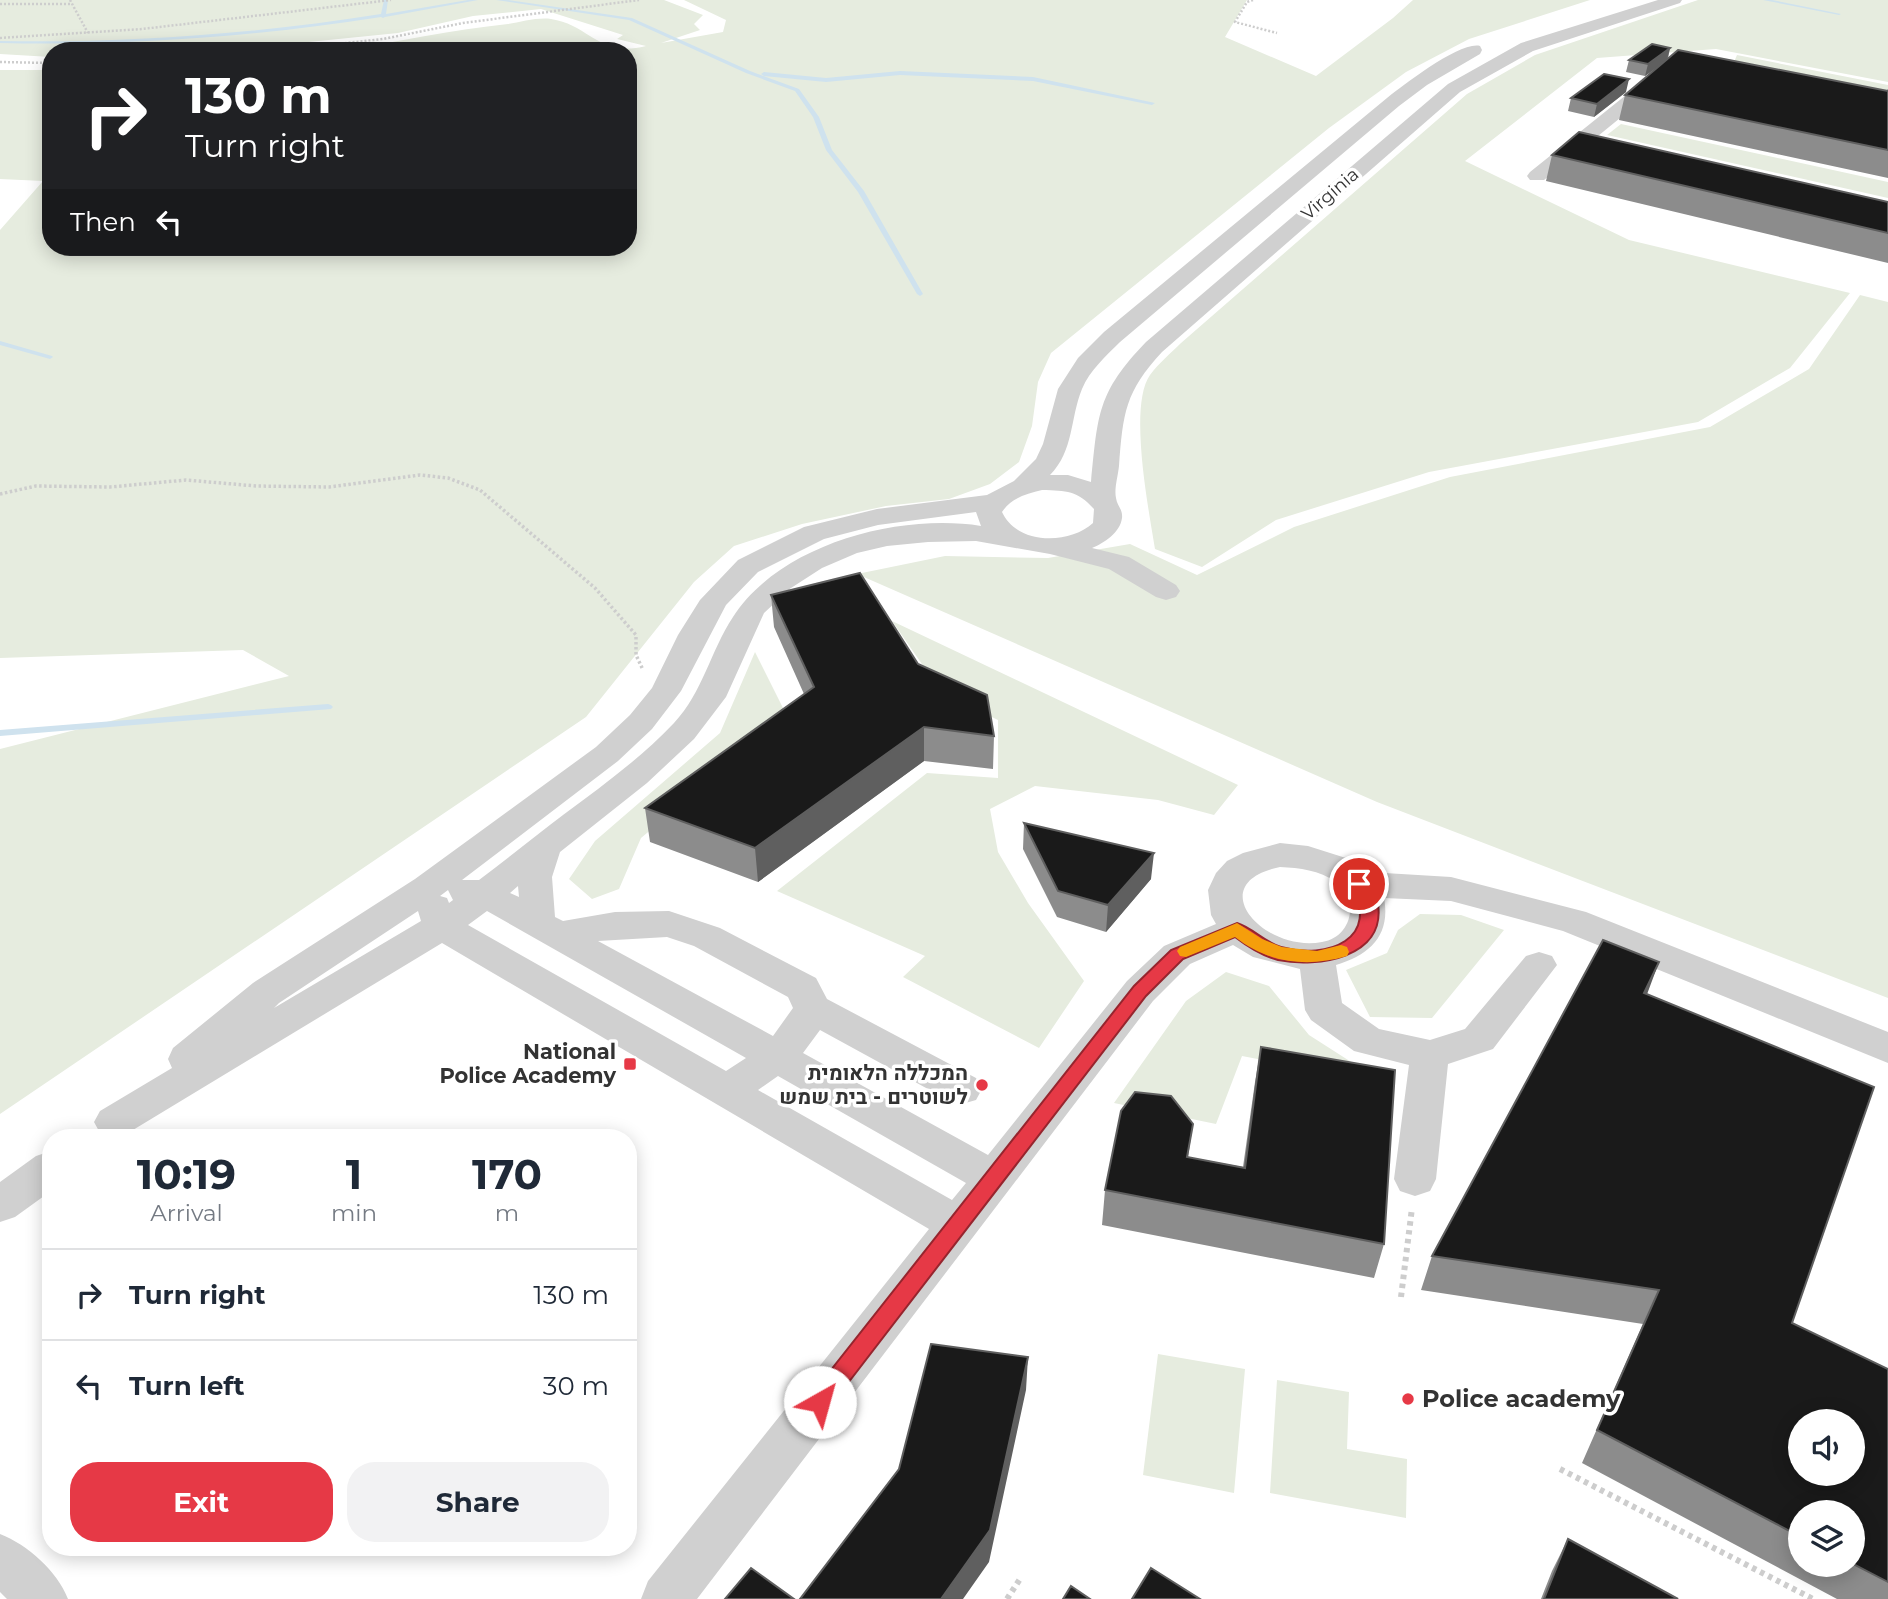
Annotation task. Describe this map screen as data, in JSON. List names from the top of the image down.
{
  "streets": {
    "street": ["Virginia"]
  },
  "places": {
    "transit": ["National Police Academy"],
    "other": ["המכללה הלאומית לשוטרים - בית שמש", "Police academy"]
  },
  "page": {
    "turn": ["130 m", "Turn right"],
    "then": "Then",
    "eta": [
      "10:19",
      "Arrival",
      "1",
      "min",
      "170",
      "m"
    ],
    "list": [
      {
        "name": "Turn right",
        "value": "130 m"
      },
      {
        "name": "Turn left",
        "value": "30 m"
      }
    ],
    "buttons": ["Exit", "Share"]
  }
}
